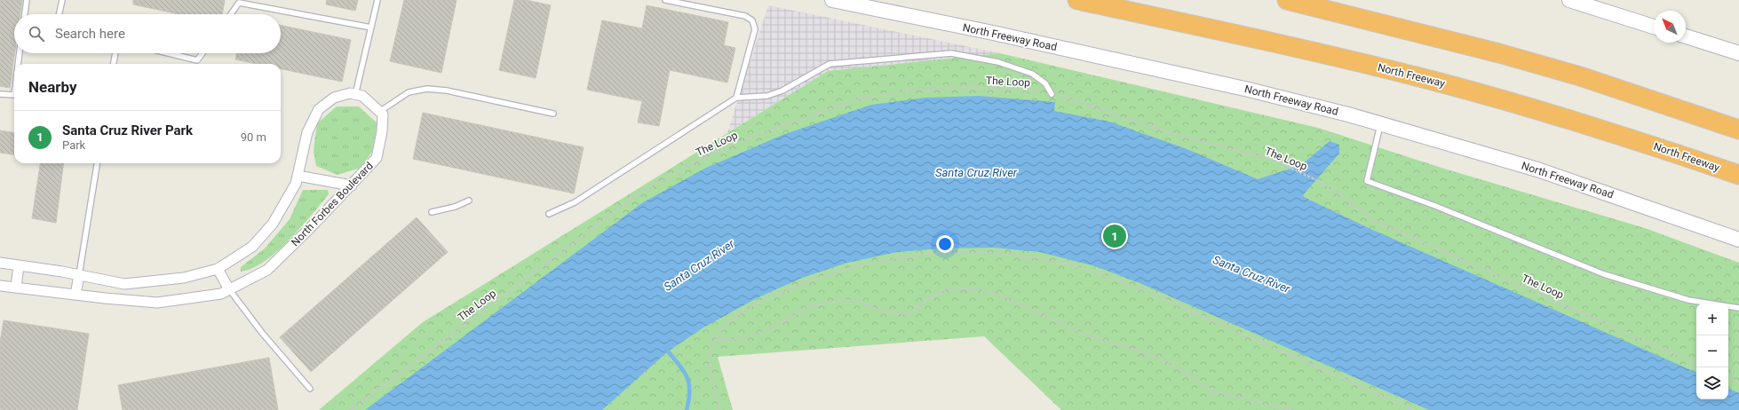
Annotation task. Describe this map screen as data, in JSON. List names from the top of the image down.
{
  "streets": {
    "highway": ["North Freeway"],
    "main road": ["North Freeway Road"],
    "street": ["North Forbes Boulevard"],
    "path": ["The Loop"]
  },
  "water": ["Santa Cruz River"],
  "north": "top left",
  "page": {
    "search": "Search here",
    "heading": "Nearby",
    "list": [
      {
        "mark": "1",
        "name": "Santa Cruz River Park",
        "note": "Park",
        "value": "90 m"
      }
    ],
    "pins": "1",
    "map_buttons": ["+", "−"]
  }
}
